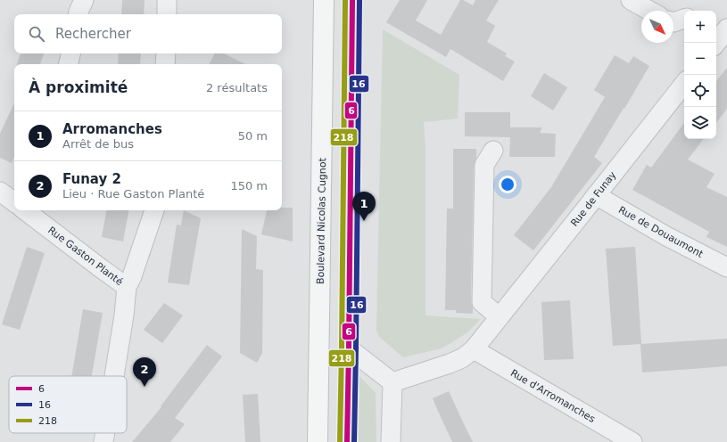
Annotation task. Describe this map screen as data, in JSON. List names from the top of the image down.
{
  "streets": {
    "main road": ["Boulevard Nicolas Cugnot"],
    "street": [
      "Rue de Funay",
      "Rue de Douaumont",
      "Rue Gaston Planté",
      "Rue d'Arromanches"
    ]
  },
  "crossings": [
    ["Rue de Funay", "Rue de Douaumont"],
    ["Rue de Funay", "Rue d'Arromanches"]
  ],
  "lines": ["transit line 6", "transit line 16", "transit line 218"],
  "legend": ["6", "16", "218"],
  "north": "bottom right",
  "page": {
    "map_buttons": ["+", "−"],
    "search": "Rechercher",
    "heading": ["À proximité", "2 résultats"],
    "list": [
      {
        "mark": "1",
        "name": "Arromanches",
        "note": "Arrêt de bus",
        "value": "50 m"
      },
      {
        "mark": "2",
        "name": "Funay 2",
        "note": "Lieu · Rue Gaston Planté",
        "value": "150 m"
      }
    ],
    "pins": ["1", "2"]
  }
}
